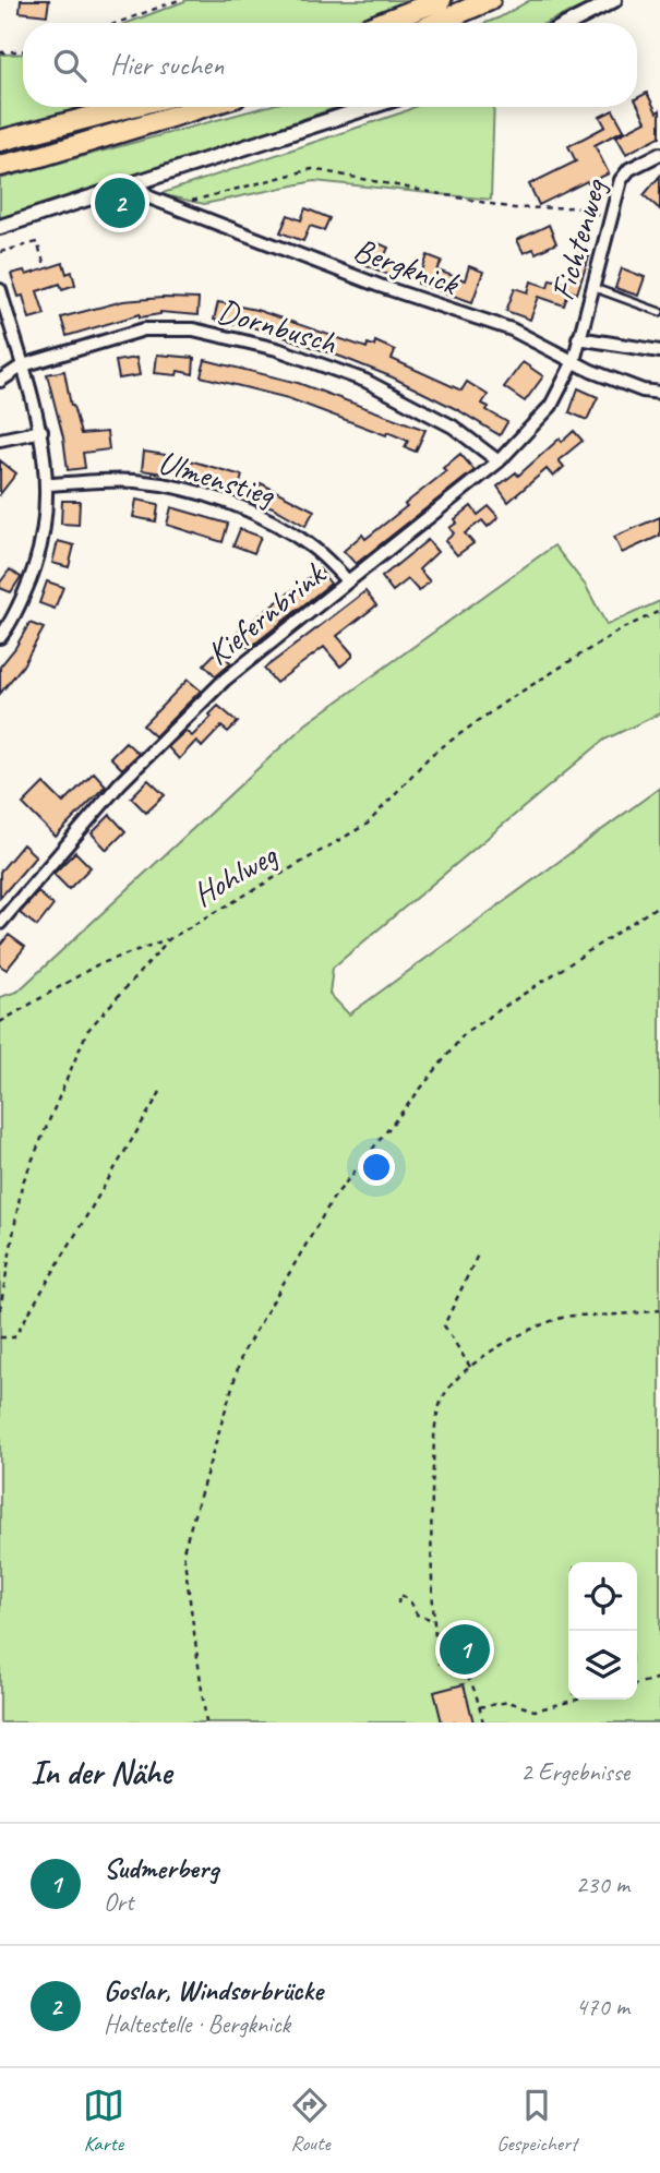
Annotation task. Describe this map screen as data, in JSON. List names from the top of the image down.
{
  "streets": {
    "street": [
      "Fichtenweg",
      "Bergknick",
      "Dornbusch",
      "Ulmenstieg",
      "Kiefernbrink"
    ],
    "path": ["Hohlweg"]
  },
  "crossings": [
    ["Fichtenweg", "Bergknick"],
    ["Fichtenweg", "Kiefernbrink"],
    ["Bergknick", "Kiefernbrink"],
    ["Dornbusch", "Kiefernbrink"],
    ["Ulmenstieg", "Kiefernbrink"]
  ],
  "page": {
    "search": "Hier suchen",
    "pins": ["2", "1"],
    "heading": ["In der Nähe", "2 Ergebnisse"],
    "list": [
      {
        "mark": "1",
        "name": "Sudmerberg",
        "note": "Ort",
        "value": "230 m"
      },
      {
        "mark": "2",
        "name": "Goslar, Windsorbrücke",
        "note": "Haltestelle · Bergknick",
        "value": "470 m"
      }
    ],
    "nav": ["Karte", "Route", "Gespeichert"]
  }
}
